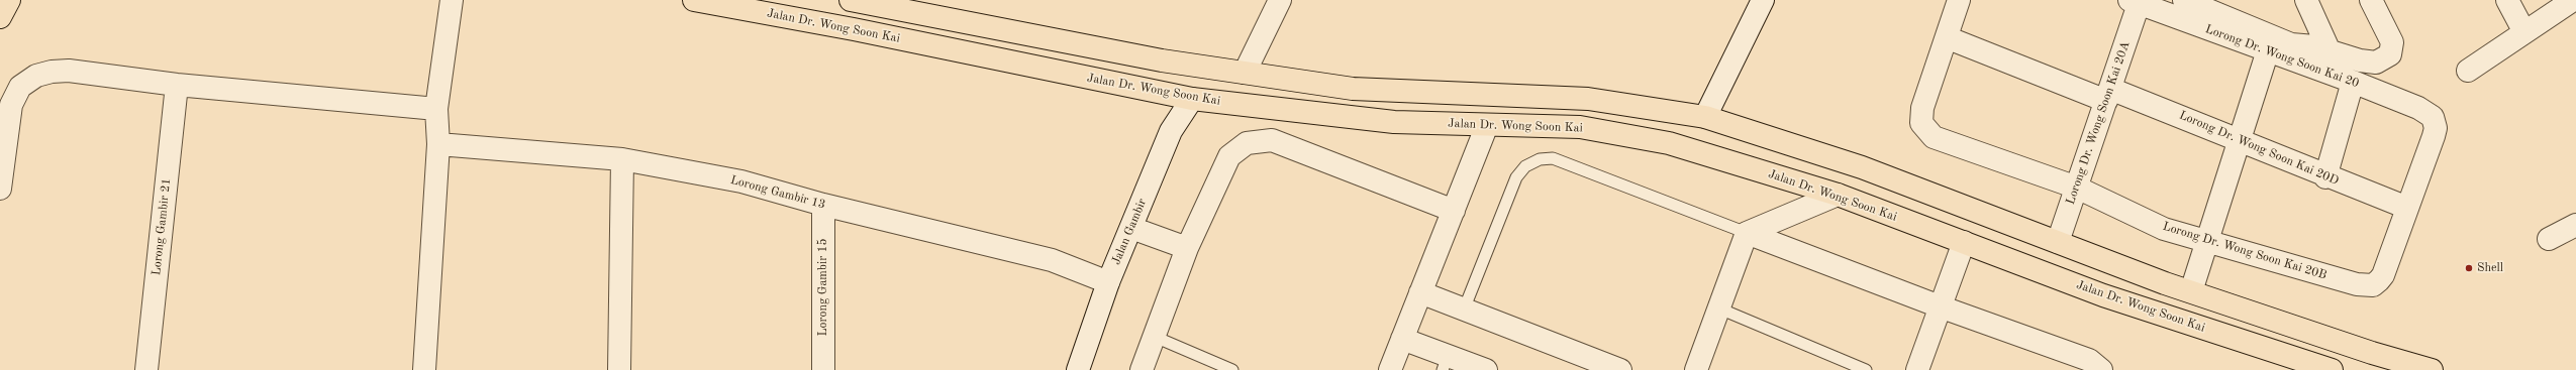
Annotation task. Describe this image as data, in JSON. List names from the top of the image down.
{
  "streets": {
    "main road": ["Jalan Dr. Wong Soon Kai"],
    "street": [
      "Lorong Dr. Wong Soon Kai 20",
      "Lorong Dr. Wong Soon Kai 20A",
      "Lorong Dr. Wong Soon Kai 20D",
      "Lorong Gambir 13",
      "Lorong Gambir 21",
      "Jalan Gambir",
      "Lorong Dr. Wong Soon Kai 20B",
      "Lorong Gambir 15"
    ]
  },
  "crossings": [
    ["Jalan Dr. Wong Soon Kai", "Jalan Gambir"],
    ["Lorong Dr. Wong Soon Kai 20", "Lorong Dr. Wong Soon Kai 20A"],
    ["Lorong Dr. Wong Soon Kai 20", "Lorong Dr. Wong Soon Kai 20D"],
    ["Lorong Dr. Wong Soon Kai 20", "Lorong Dr. Wong Soon Kai 20B"],
    ["Lorong Dr. Wong Soon Kai 20A", "Lorong Dr. Wong Soon Kai 20D"],
    ["Lorong Dr. Wong Soon Kai 20A", "Lorong Dr. Wong Soon Kai 20B"],
    ["Lorong Dr. Wong Soon Kai 20D", "Lorong Dr. Wong Soon Kai 20B"],
    ["Lorong Gambir 13", "Jalan Gambir"],
    ["Lorong Gambir 13", "Lorong Gambir 15"]
  ],
  "places": ["Shell"]
}
